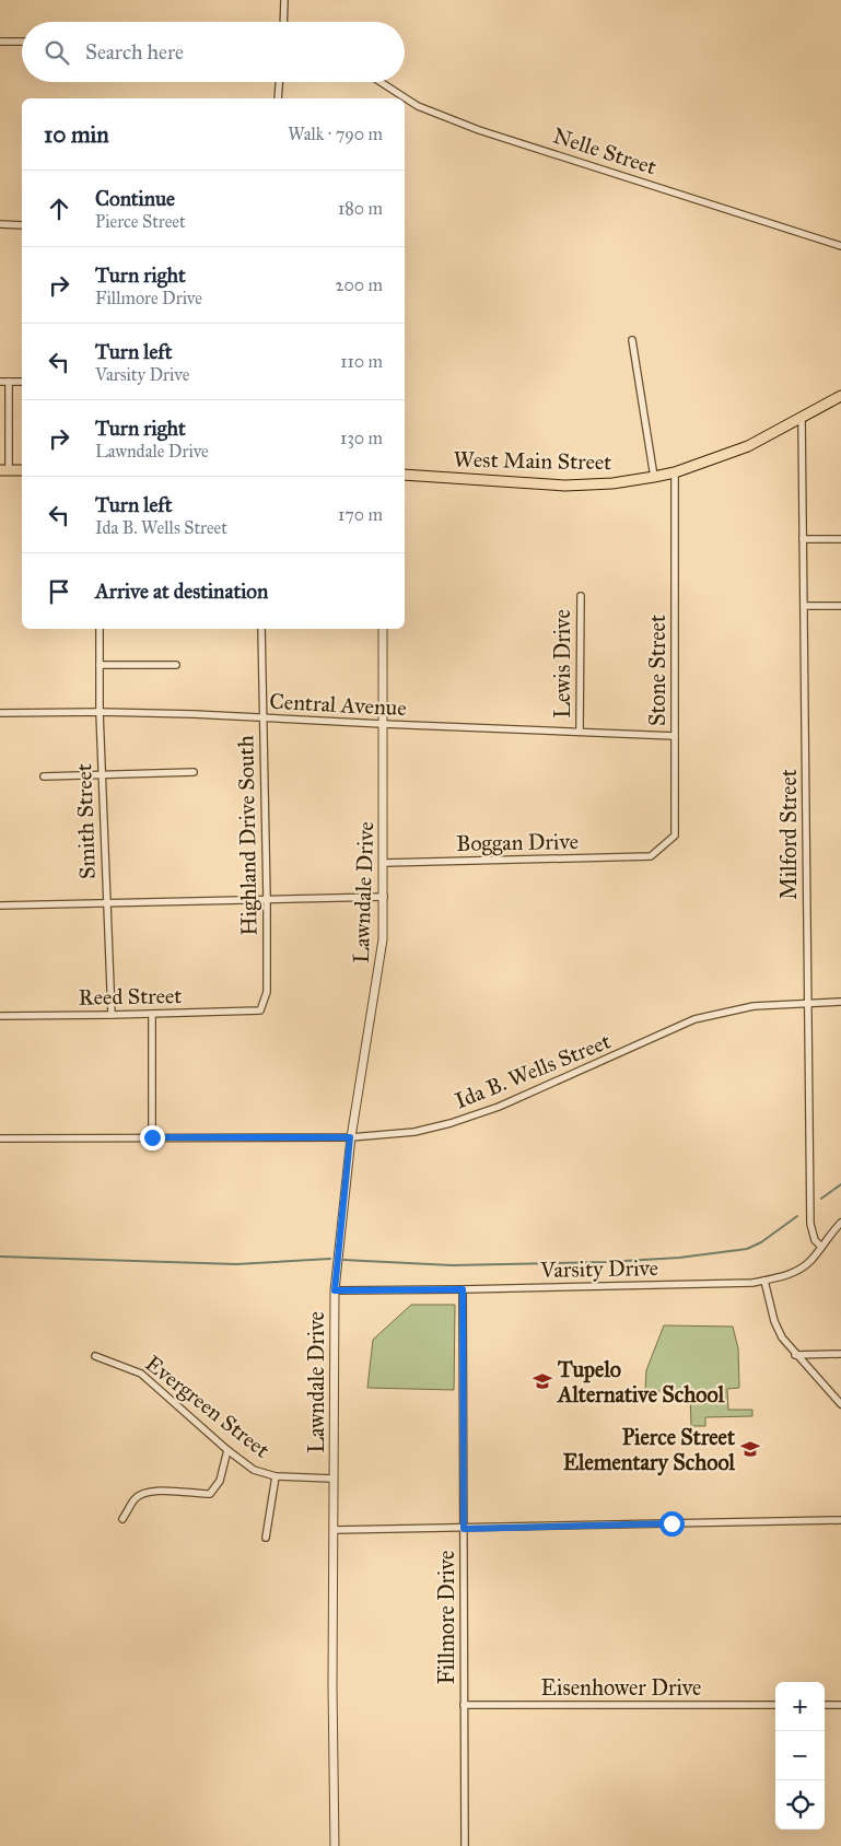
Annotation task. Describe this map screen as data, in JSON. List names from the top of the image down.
{
  "streets": {
    "main road": ["West Main Street"],
    "street": [
      "Nelle Street",
      "Lewis Drive",
      "Stone Street",
      "Central Avenue",
      "Smith Street",
      "Milford Street",
      "Highland Drive South",
      "Boggan Drive",
      "Lawndale Drive",
      "Reed Street",
      "Ida B. Wells Street",
      "Varsity Drive",
      "Evergreen Street",
      "Fillmore Drive",
      "Eisenhower Drive"
    ]
  },
  "crossings": [
    ["West Main Street", "Stone Street"],
    ["West Main Street", "Milford Street"],
    ["Lewis Drive", "Central Avenue"],
    ["Stone Street", "Central Avenue"],
    ["Stone Street", "Boggan Drive"],
    ["Central Avenue", "Smith Street"],
    ["Central Avenue", "Highland Drive South"],
    ["Central Avenue", "Lawndale Drive"],
    ["Smith Street", "Reed Street"],
    ["Milford Street", "Ida B. Wells Street"],
    ["Milford Street", "Varsity Drive"],
    ["Highland Drive South", "Reed Street"],
    ["Boggan Drive", "Lawndale Drive"],
    ["Lawndale Drive", "Ida B. Wells Street"],
    ["Lawndale Drive", "Varsity Drive"],
    ["Lawndale Drive", "Evergreen Street"],
    ["Varsity Drive", "Fillmore Drive"],
    ["Fillmore Drive", "Eisenhower Drive"]
  ],
  "places": {
    "school or university": ["Tupelo Alternative School", "Pierce Street Elementary School"]
  },
  "page": {
    "search": "Search here",
    "heading": ["10 min", "Walk · 790 m"],
    "list": [
      ["Continue", "Pierce Street", "180 m"],
      ["Turn right", "Fillmore Drive", "200 m"],
      ["Turn left", "Varsity Drive", "110 m"],
      ["Turn right", "Lawndale Drive", "130 m"],
      ["Turn left", "Ida B. Wells Street", "170 m"],
      "Arrive at destination"
    ],
    "map_buttons": ["+", "−"]
  }
}
